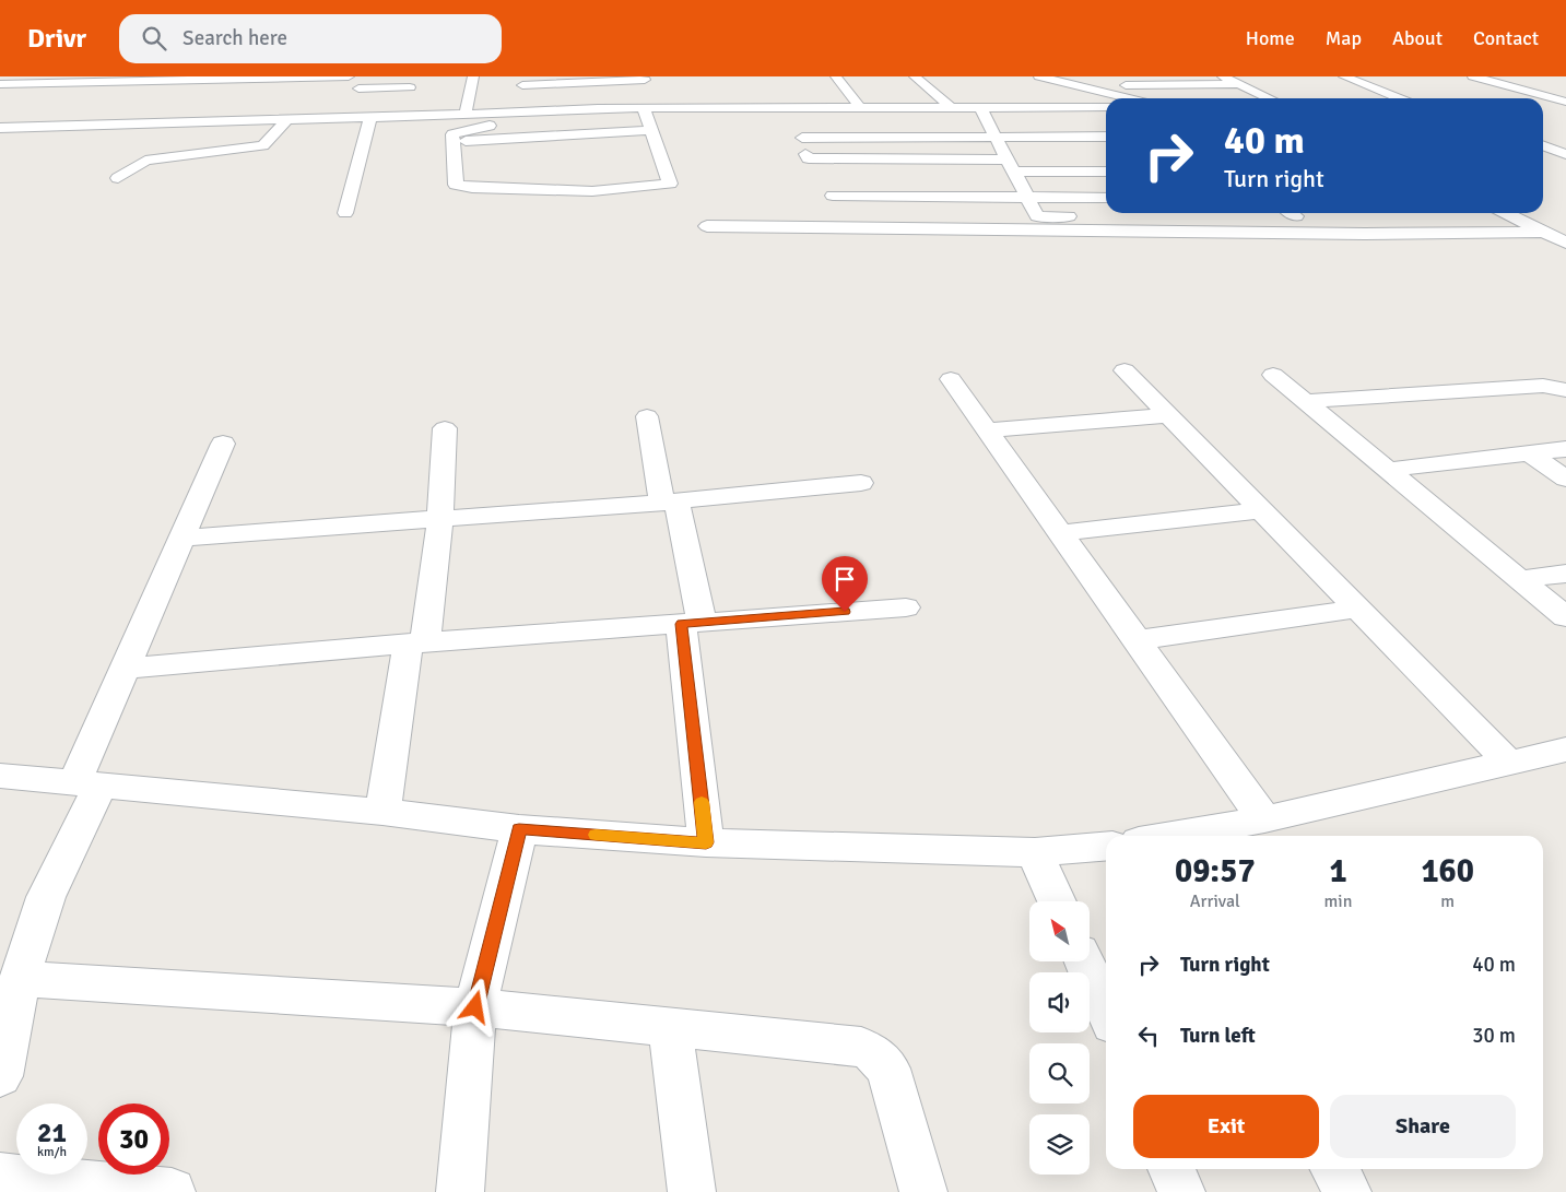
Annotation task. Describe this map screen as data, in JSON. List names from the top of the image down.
{
  "north": "top left",
  "page": {
    "header": "Drivr",
    "search": "Search here",
    "nav": [
      "Home",
      "Map",
      "About",
      "Contact"
    ],
    "turn": ["40 m", "Turn right"],
    "eta": [
      "09:57",
      "Arrival",
      "1",
      "min",
      "160",
      "m"
    ],
    "list": [
      {
        "name": "Turn right",
        "value": "40 m"
      },
      {
        "name": "Turn left",
        "value": "30 m"
      }
    ],
    "buttons": ["Exit", "Share"],
    "speed": "21 km/h",
    "limit": "30"
  }
}
